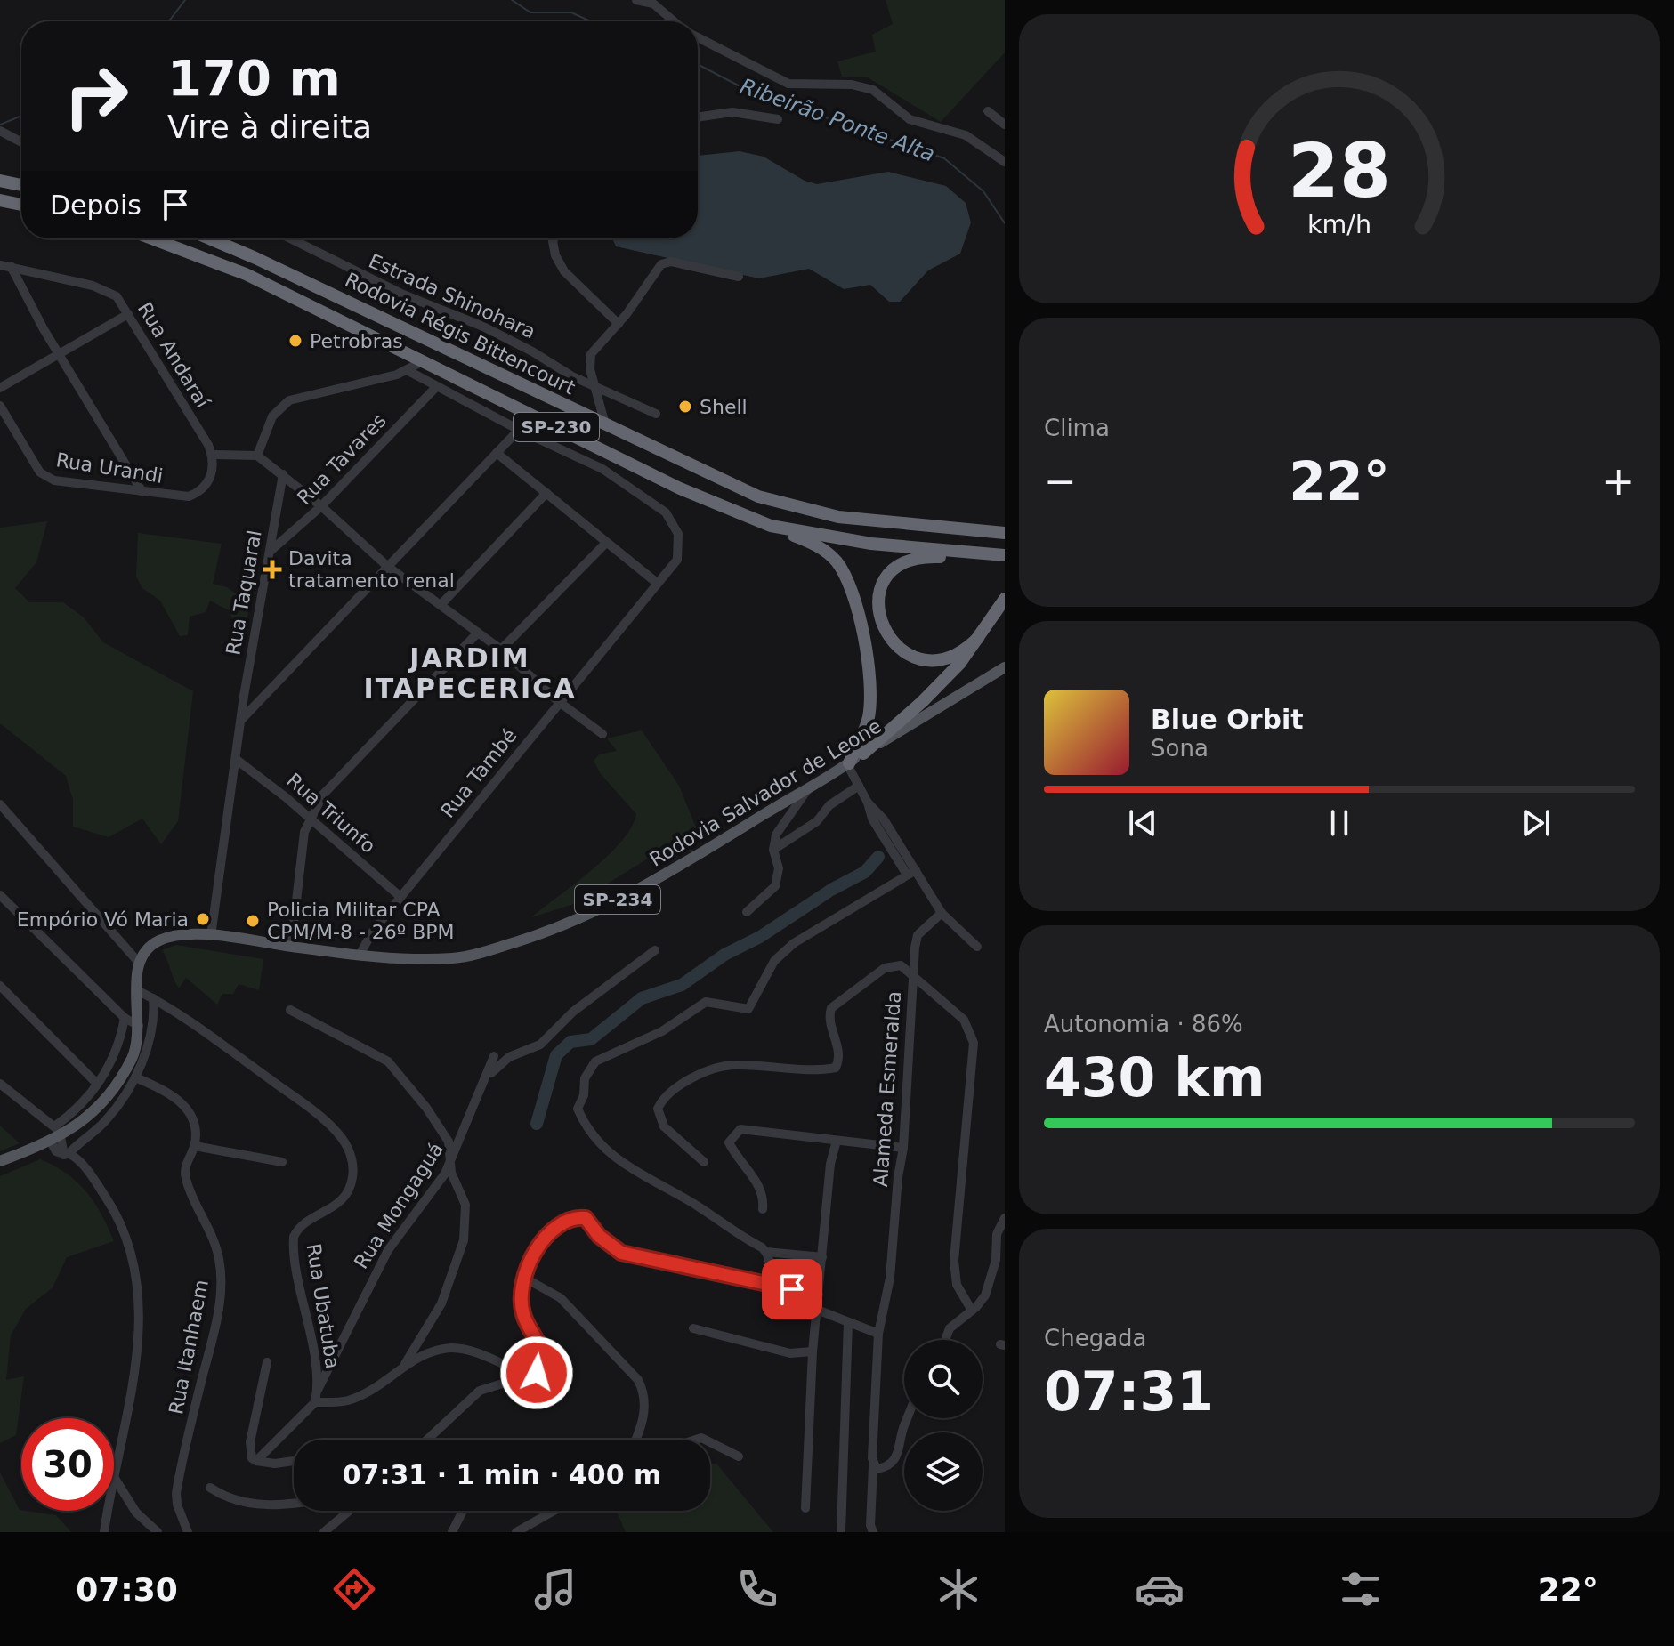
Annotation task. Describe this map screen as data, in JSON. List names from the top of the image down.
{
  "streets": {
    "highway": ["Rodovia Régis Bittencourt", "SP-230"],
    "main road": ["Rodovia Salvador de Leone", "SP-234"],
    "street": [
      "Estrada Shinohara",
      "Rua Andaraí",
      "Rua Tavares",
      "Rua Urandi",
      "Rua Taquaral",
      "Rua També",
      "Rua Triunfo",
      "Alameda Esmeralda",
      "Rua Mongaguá",
      "Rua Ubatuba",
      "Rua Itanhaem"
    ]
  },
  "crossings": [
    ["Rua Andaraí", "Rua Urandi"],
    ["Rua Tavares", "Rua Taquaral"],
    ["Rua Tavares", "Rua També"],
    ["Rua Taquaral", "Rodovia Salvador de Leone"],
    ["Rua Taquaral", "Rua Triunfo"],
    ["Rua També", "Rodovia Salvador de Leone"],
    ["Rua També", "Rua Triunfo"],
    ["Rua Mongaguá", "Rua Ubatuba"]
  ],
  "districts": ["JARDIM ITAPECERICA"],
  "water": ["Ribeirão Ponte Alta"],
  "places": {
    "other": [
      "Petrobras",
      "Shell",
      "Empório Vó Maria",
      "Policia Militar CPA CPM/M-8 - 26º BPM"
    ],
    "health": ["Davita tratamento renal"]
  },
  "page": {
    "turn": ["170 m", "Vire à direita"],
    "then": "Depois",
    "tile": [
      "Clima",
      ["Autonomia · 86%", "430 km"],
      ["Chegada", "07:31"]
    ],
    "heat": ["−", "22°", "+"],
    "song": ["Blue Orbit", "Sona"],
    "limit": "30",
    "trip": "07:31 · 1 min · 400 m",
    "tabs": ["07:30", "22°"],
    "gauge": ["28", "km/h"]
  }
}
